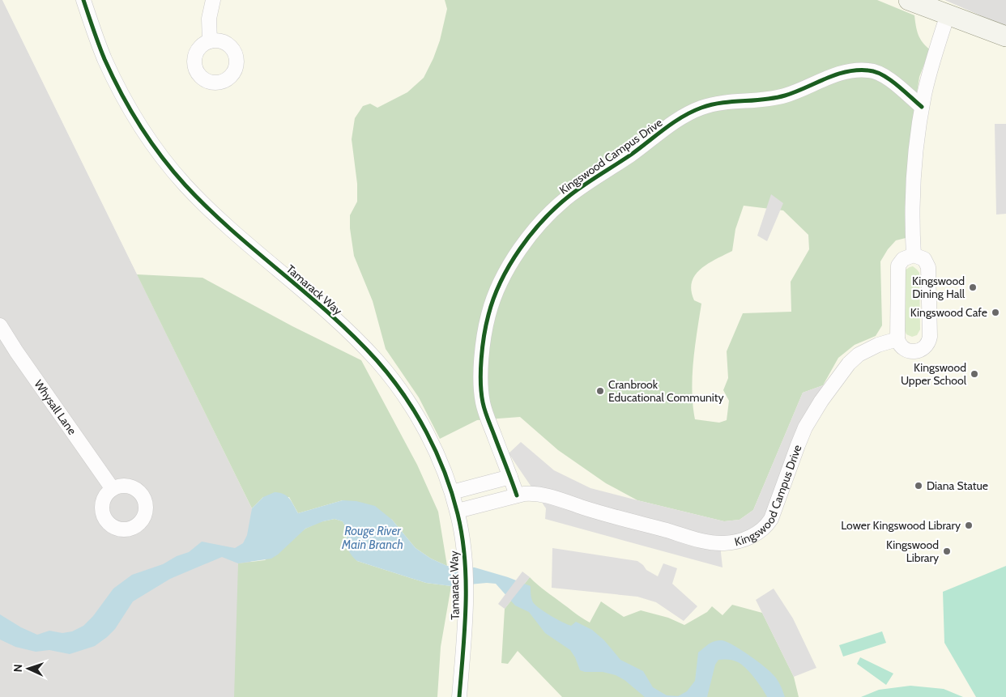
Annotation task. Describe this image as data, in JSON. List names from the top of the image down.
{
  "streets": {
    "street": ["Kingswood Campus Drive", "Tamarack Way", "Whysall Lane"]
  },
  "crossings": [
    ["Kingswood Campus Drive", "Tamarack Way"]
  ],
  "water": ["Rouge River Main Branch"],
  "places": [
    "Kingswood Dining Hall",
    "Kingswood Cafe",
    "Kingswood Upper School",
    "Cranbrook Educational Community",
    "Diana Statue",
    "Lower Kingswood Library",
    "Kingswood Library"
  ],
  "north": "left"
}
